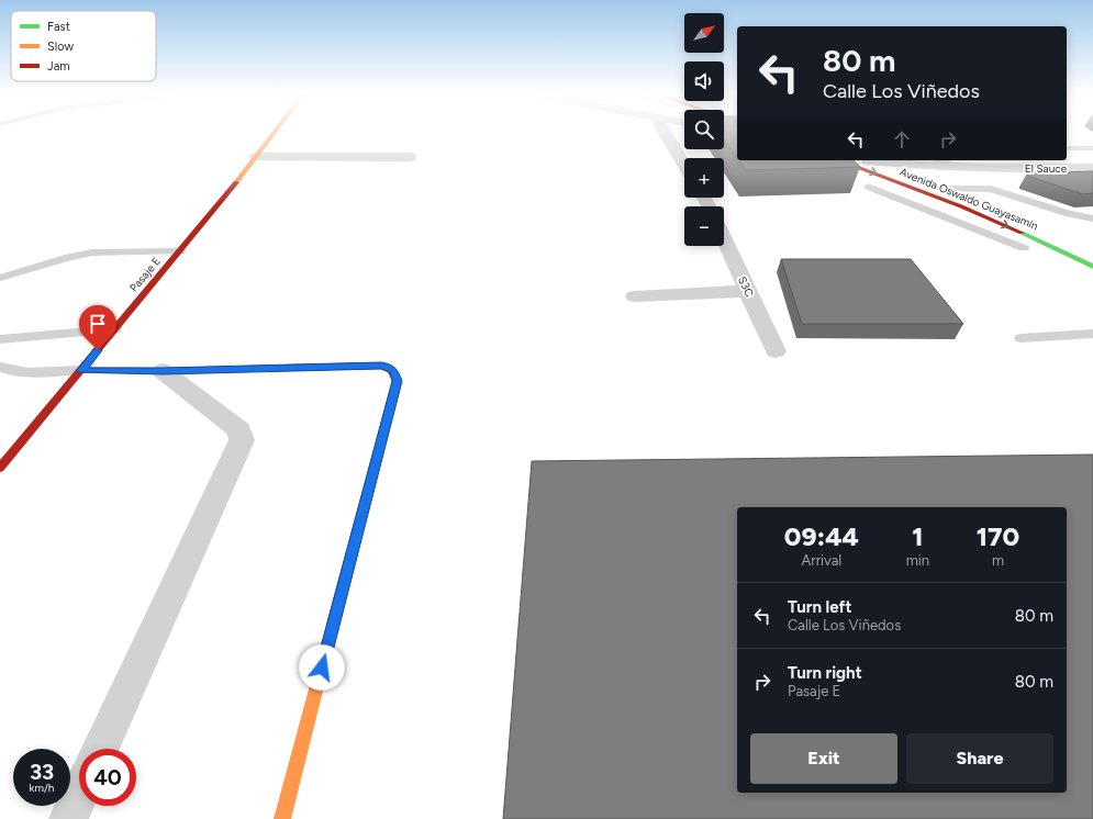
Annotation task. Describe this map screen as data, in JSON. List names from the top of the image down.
{
  "streets": {
    "street": [
      "El Sauce",
      "Avenida Oswaldo Guayasamín",
      "Pasaje E",
      "S3C"
    ]
  },
  "one_way": ["Avenida Oswaldo Guayasamín"],
  "legend": ["Fast", "Slow", "Jam"],
  "north": "top right",
  "page": {
    "map_buttons": ["+", "−"],
    "turn": ["80 m", "Calle Los Viñedos"],
    "eta": [
      "09:44",
      "Arrival",
      "1",
      "min",
      "170",
      "m"
    ],
    "list": [
      {
        "name": "Turn left",
        "note": "Calle Los Viñedos",
        "value": "80 m"
      },
      {
        "name": "Turn right",
        "note": "Pasaje E",
        "value": "80 m"
      }
    ],
    "buttons": ["Exit", "Share"],
    "speed": "33 km/h",
    "limit": "40"
  }
}
